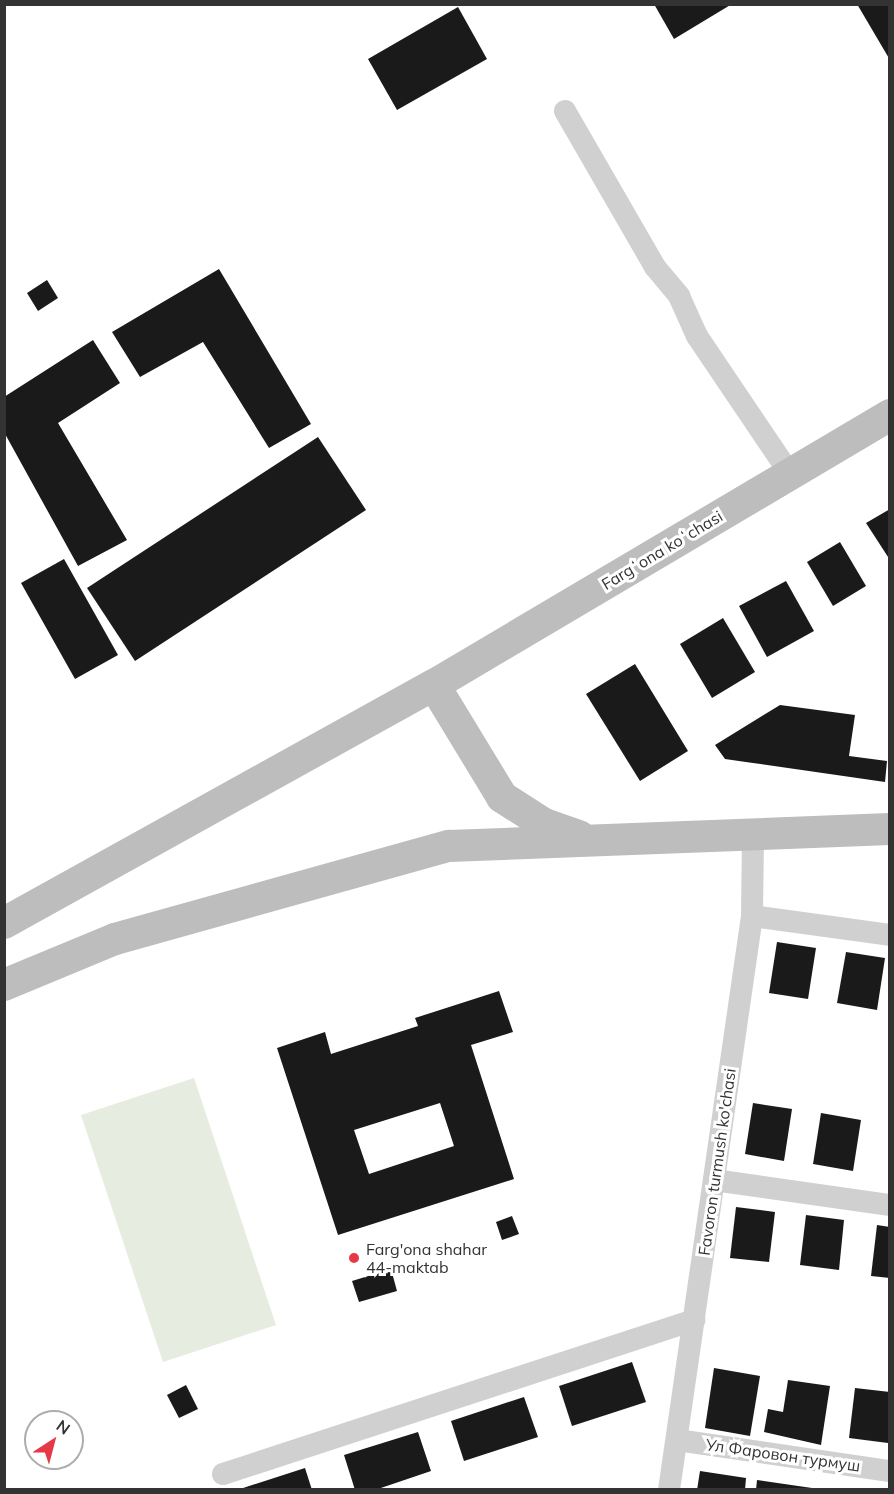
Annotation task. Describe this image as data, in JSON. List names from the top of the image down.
{
  "streets": {
    "street": ["Fargʻona koʻchasi", "Favoron turmush ko'chasi", "Ул Фаровон турмуш"]
  },
  "crossings": [
    ["Favoron turmush ko'chasi", "Ул Фаровон турмуш"]
  ],
  "places": ["Farg'ona shahar 44-maktab"],
  "north": "top right"
}
